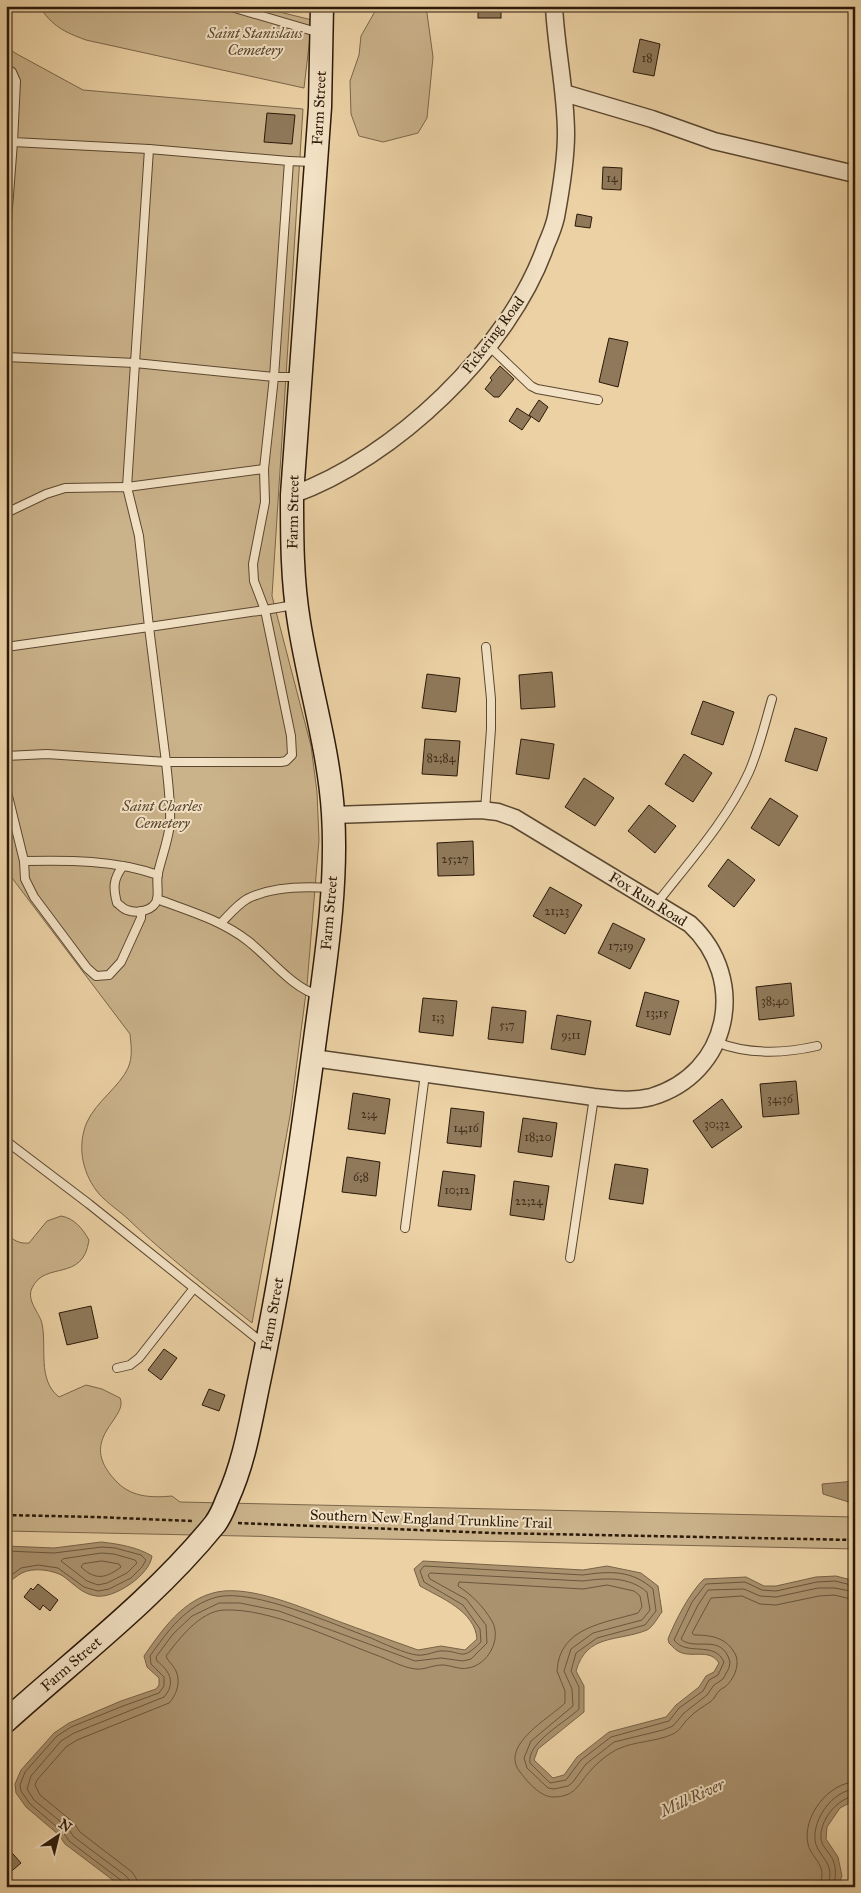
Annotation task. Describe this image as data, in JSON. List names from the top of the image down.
{
  "streets": {
    "street": ["Farm Street", "Pickering Road", "Fox Run Road"],
    "path": ["Southern New England Trunkline Trail"]
  },
  "crossings": [
    ["Farm Street", "Pickering Road"],
    ["Farm Street", "Fox Run Road"],
    ["Farm Street", "Southern New England Trunkline Trail"]
  ],
  "water": ["Mill River"],
  "parks": ["Saint Stanislaus Cemetery", "Saint Charles Cemetery"],
  "house_numbers": [
    "18",
    "14",
    "82;84",
    "25;27",
    "21;23",
    "17;19",
    "38;40",
    "13;15",
    "1;3",
    "5;7",
    "9;11",
    "34;36",
    "2;4",
    "30;32",
    "14;16",
    "18;20",
    "6;8",
    "10;12",
    "22;24"
  ],
  "north": "top right"
}
